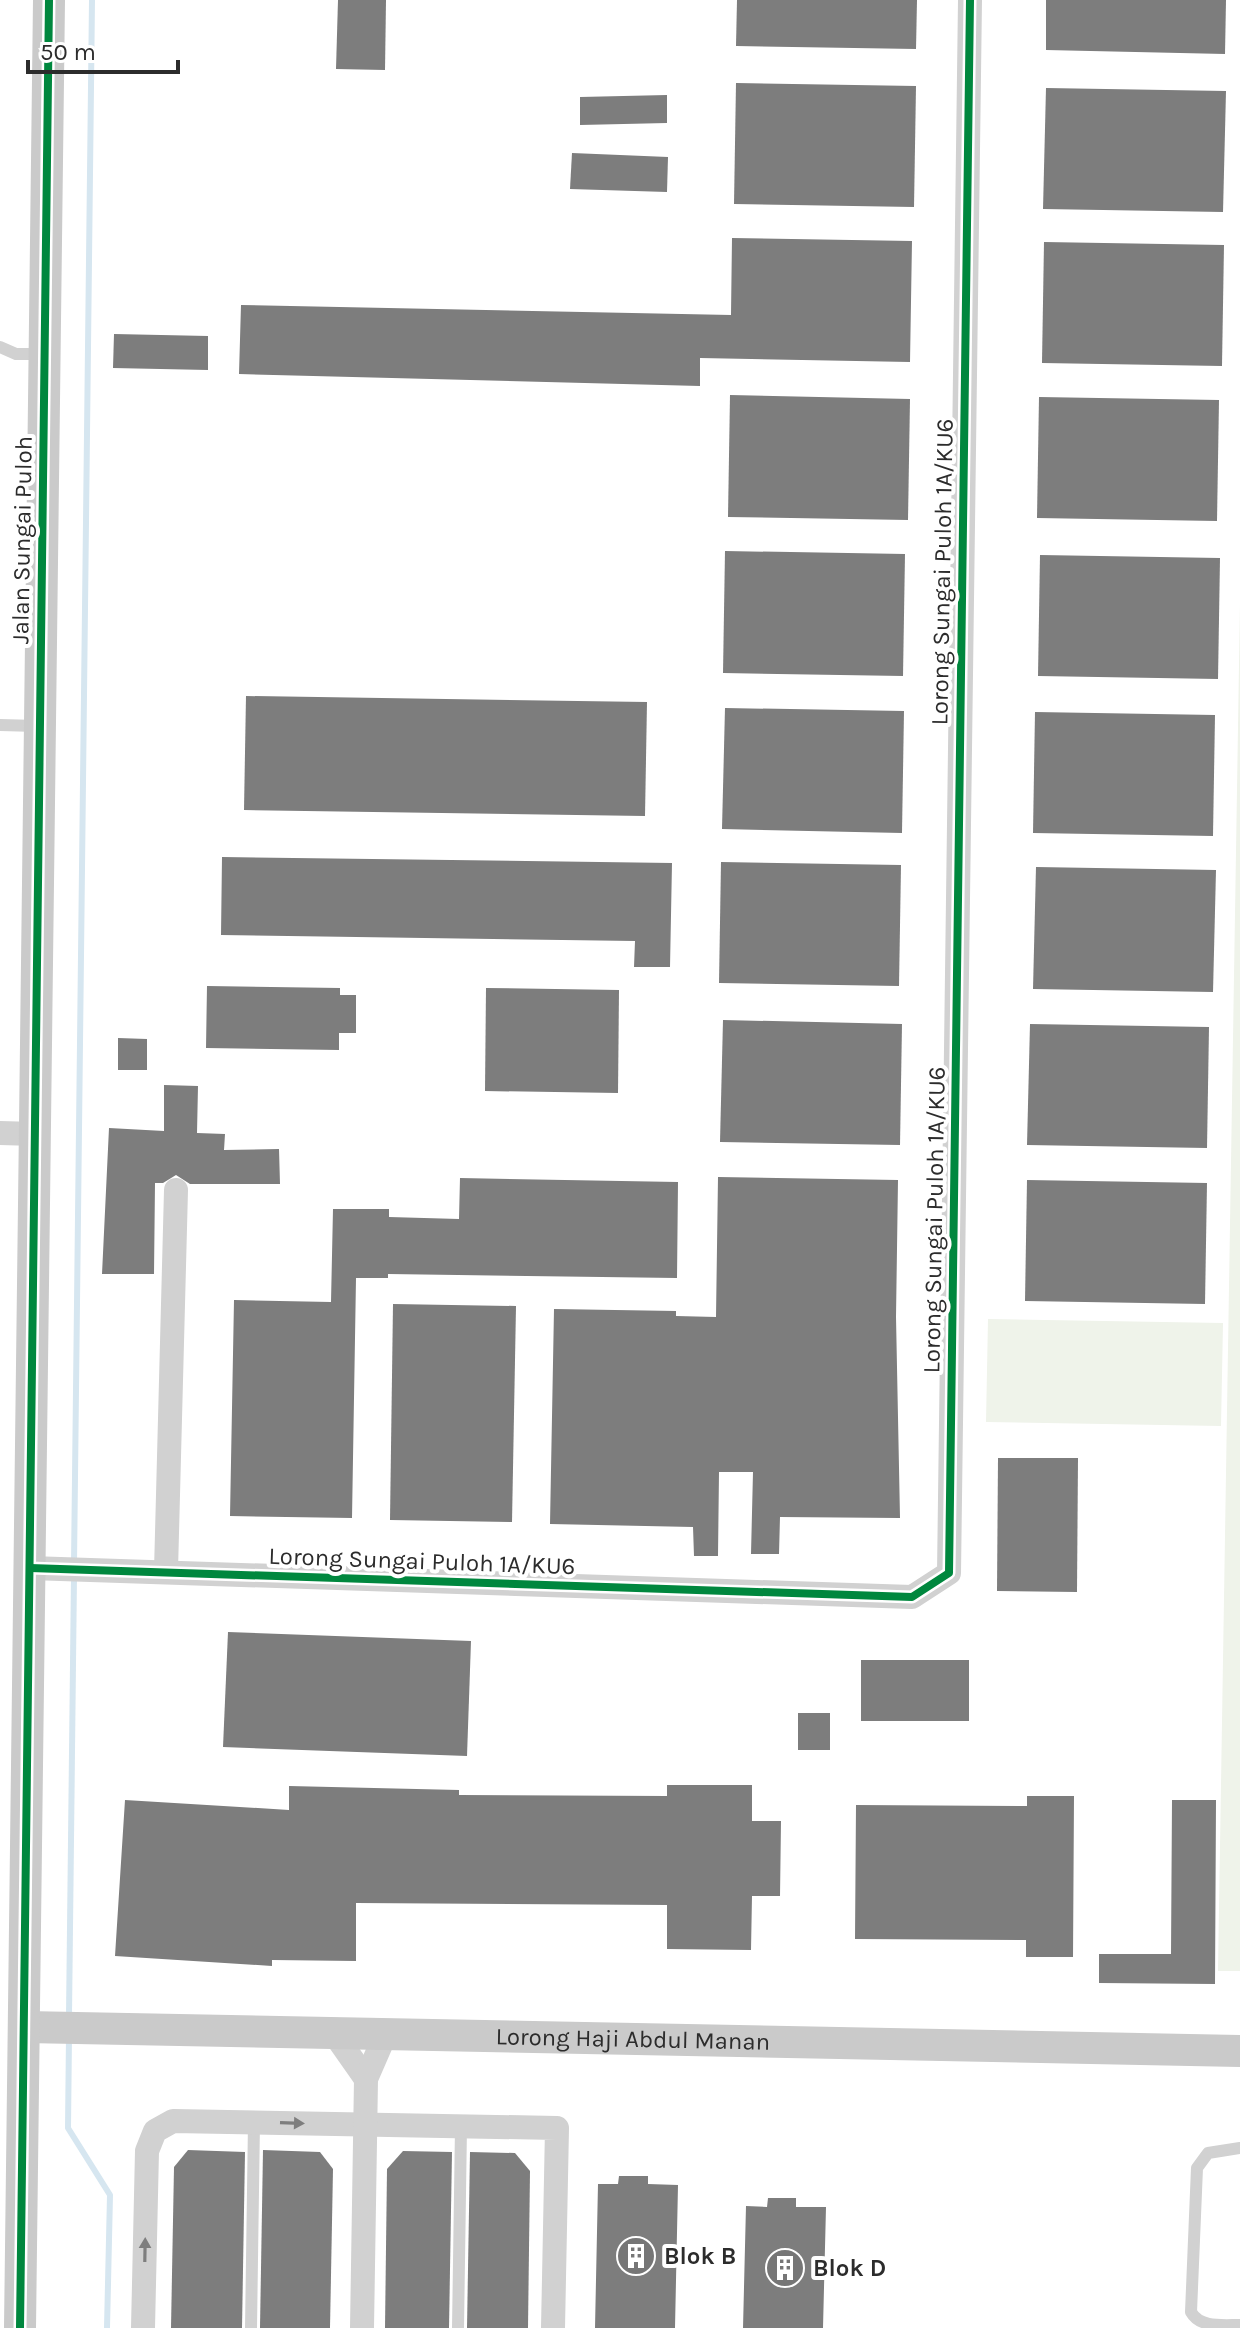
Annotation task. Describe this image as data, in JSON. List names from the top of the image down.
{
  "streets": {
    "street": ["Jalan Sungai Puloh", "Lorong Sungai Puloh 1A/KU6", "Lorong Haji Abdul Manan"]
  },
  "crossings": [
    ["Jalan Sungai Puloh", "Lorong Sungai Puloh 1A/KU6"],
    ["Jalan Sungai Puloh", "Lorong Haji Abdul Manan"]
  ],
  "places": {
    "building": ["Blok B", "Blok D"]
  },
  "scale_bar": "50 m"
}
